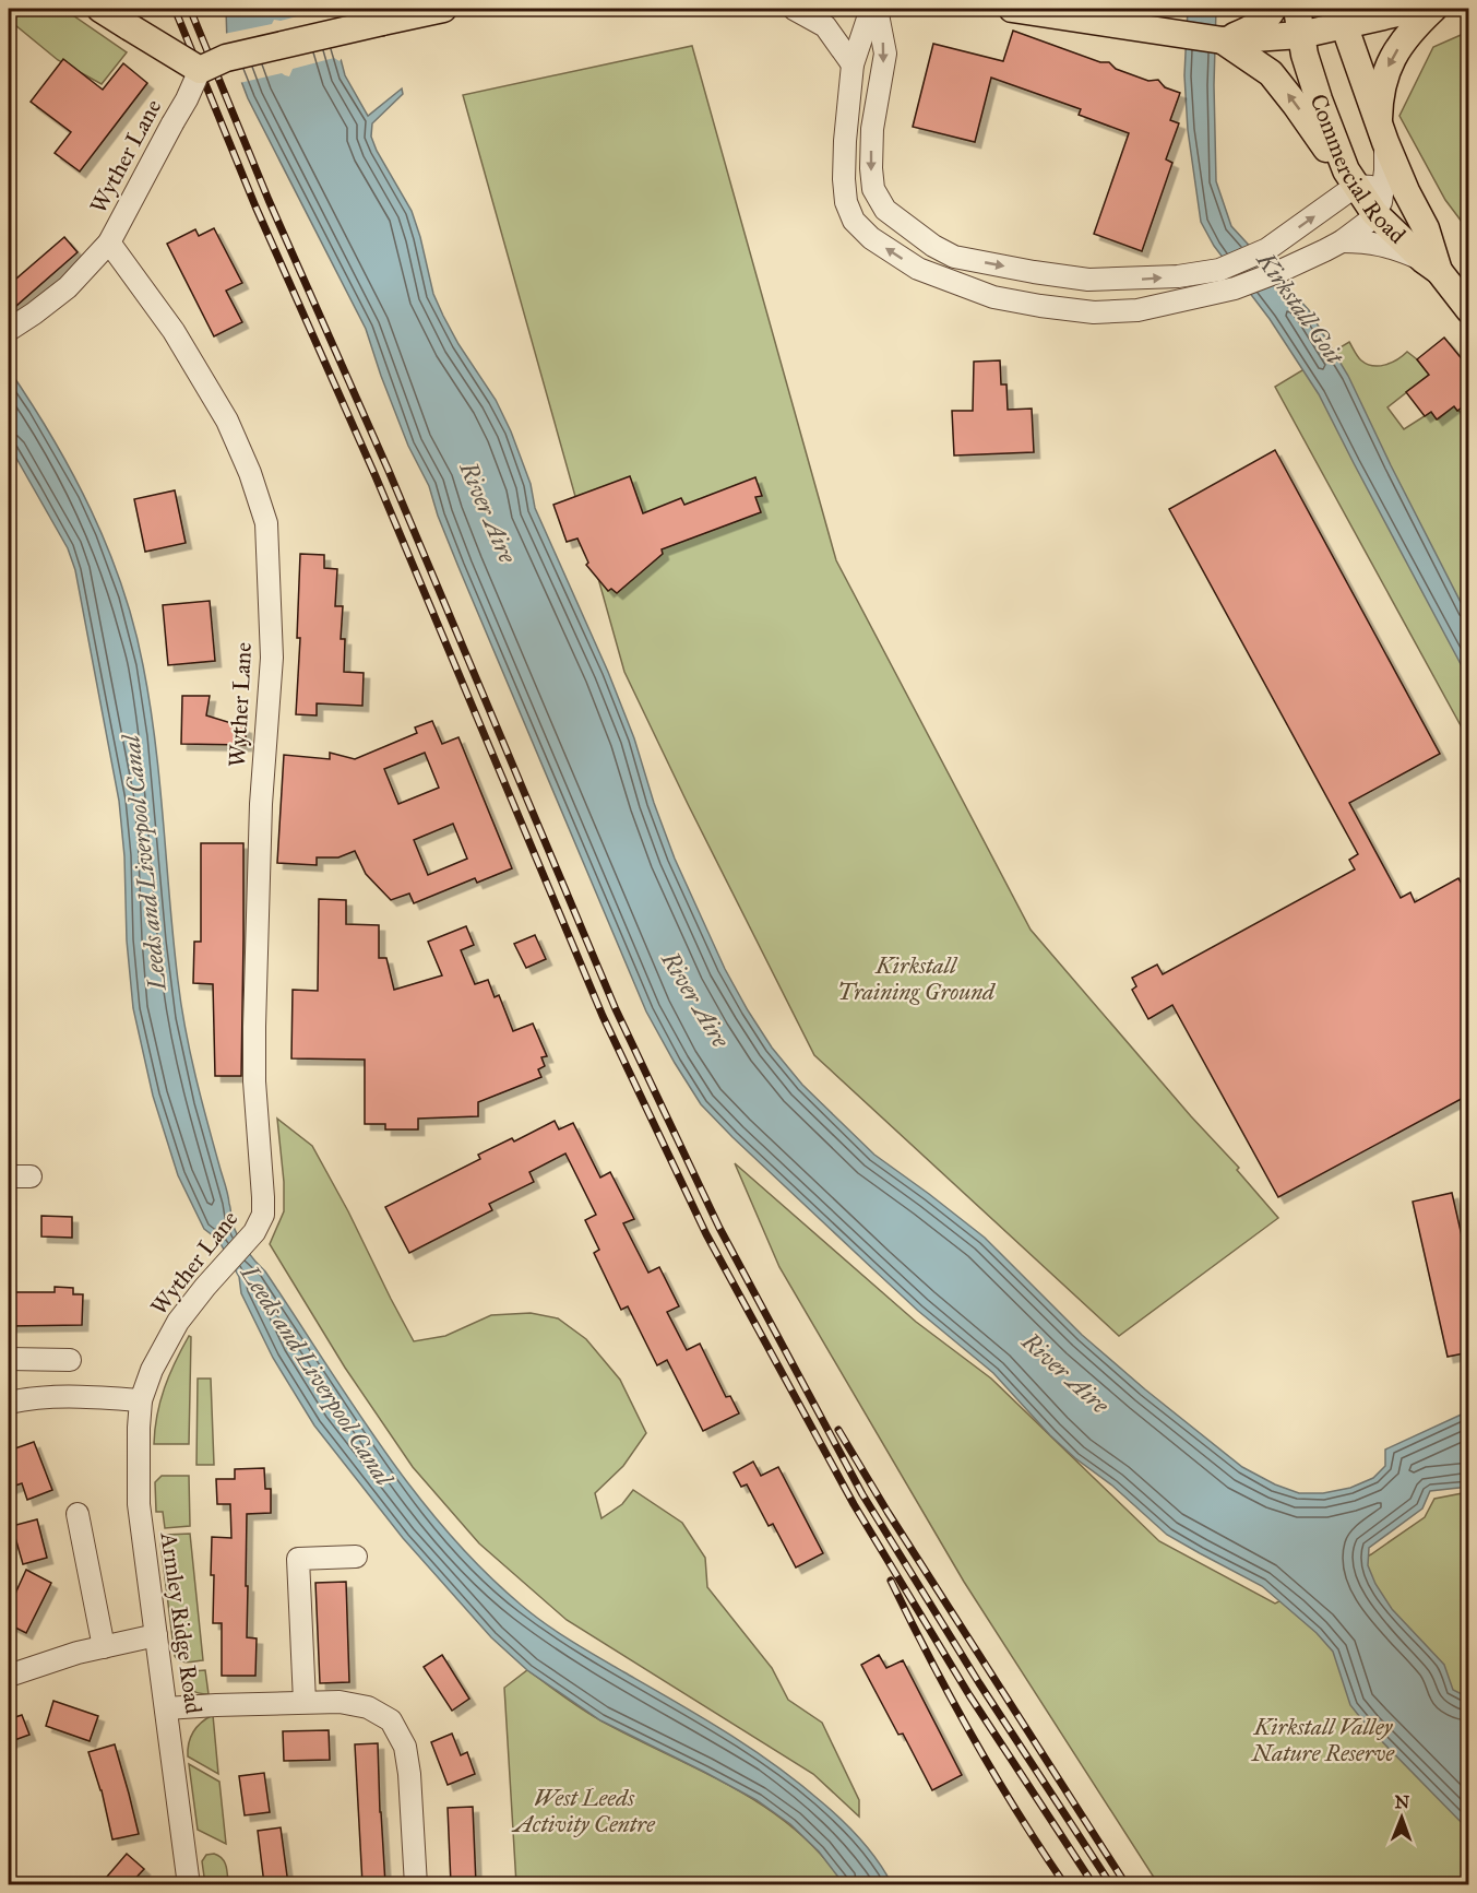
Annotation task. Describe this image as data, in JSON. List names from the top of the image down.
{
  "streets": {
    "main road": ["Commercial Road"],
    "street": ["Wyther Lane", "Armley Ridge Road"]
  },
  "crossings": [
    ["Wyther Lane", "Armley Ridge Road"]
  ],
  "water": ["Kirkstall Goit", "River Aire", "Leeds and Liverpool Canal"],
  "parks": ["Kirkstall Training Ground", "Kirkstall Valley Nature Reserve", "West Leeds Activity Centre"],
  "north": "top"
}
